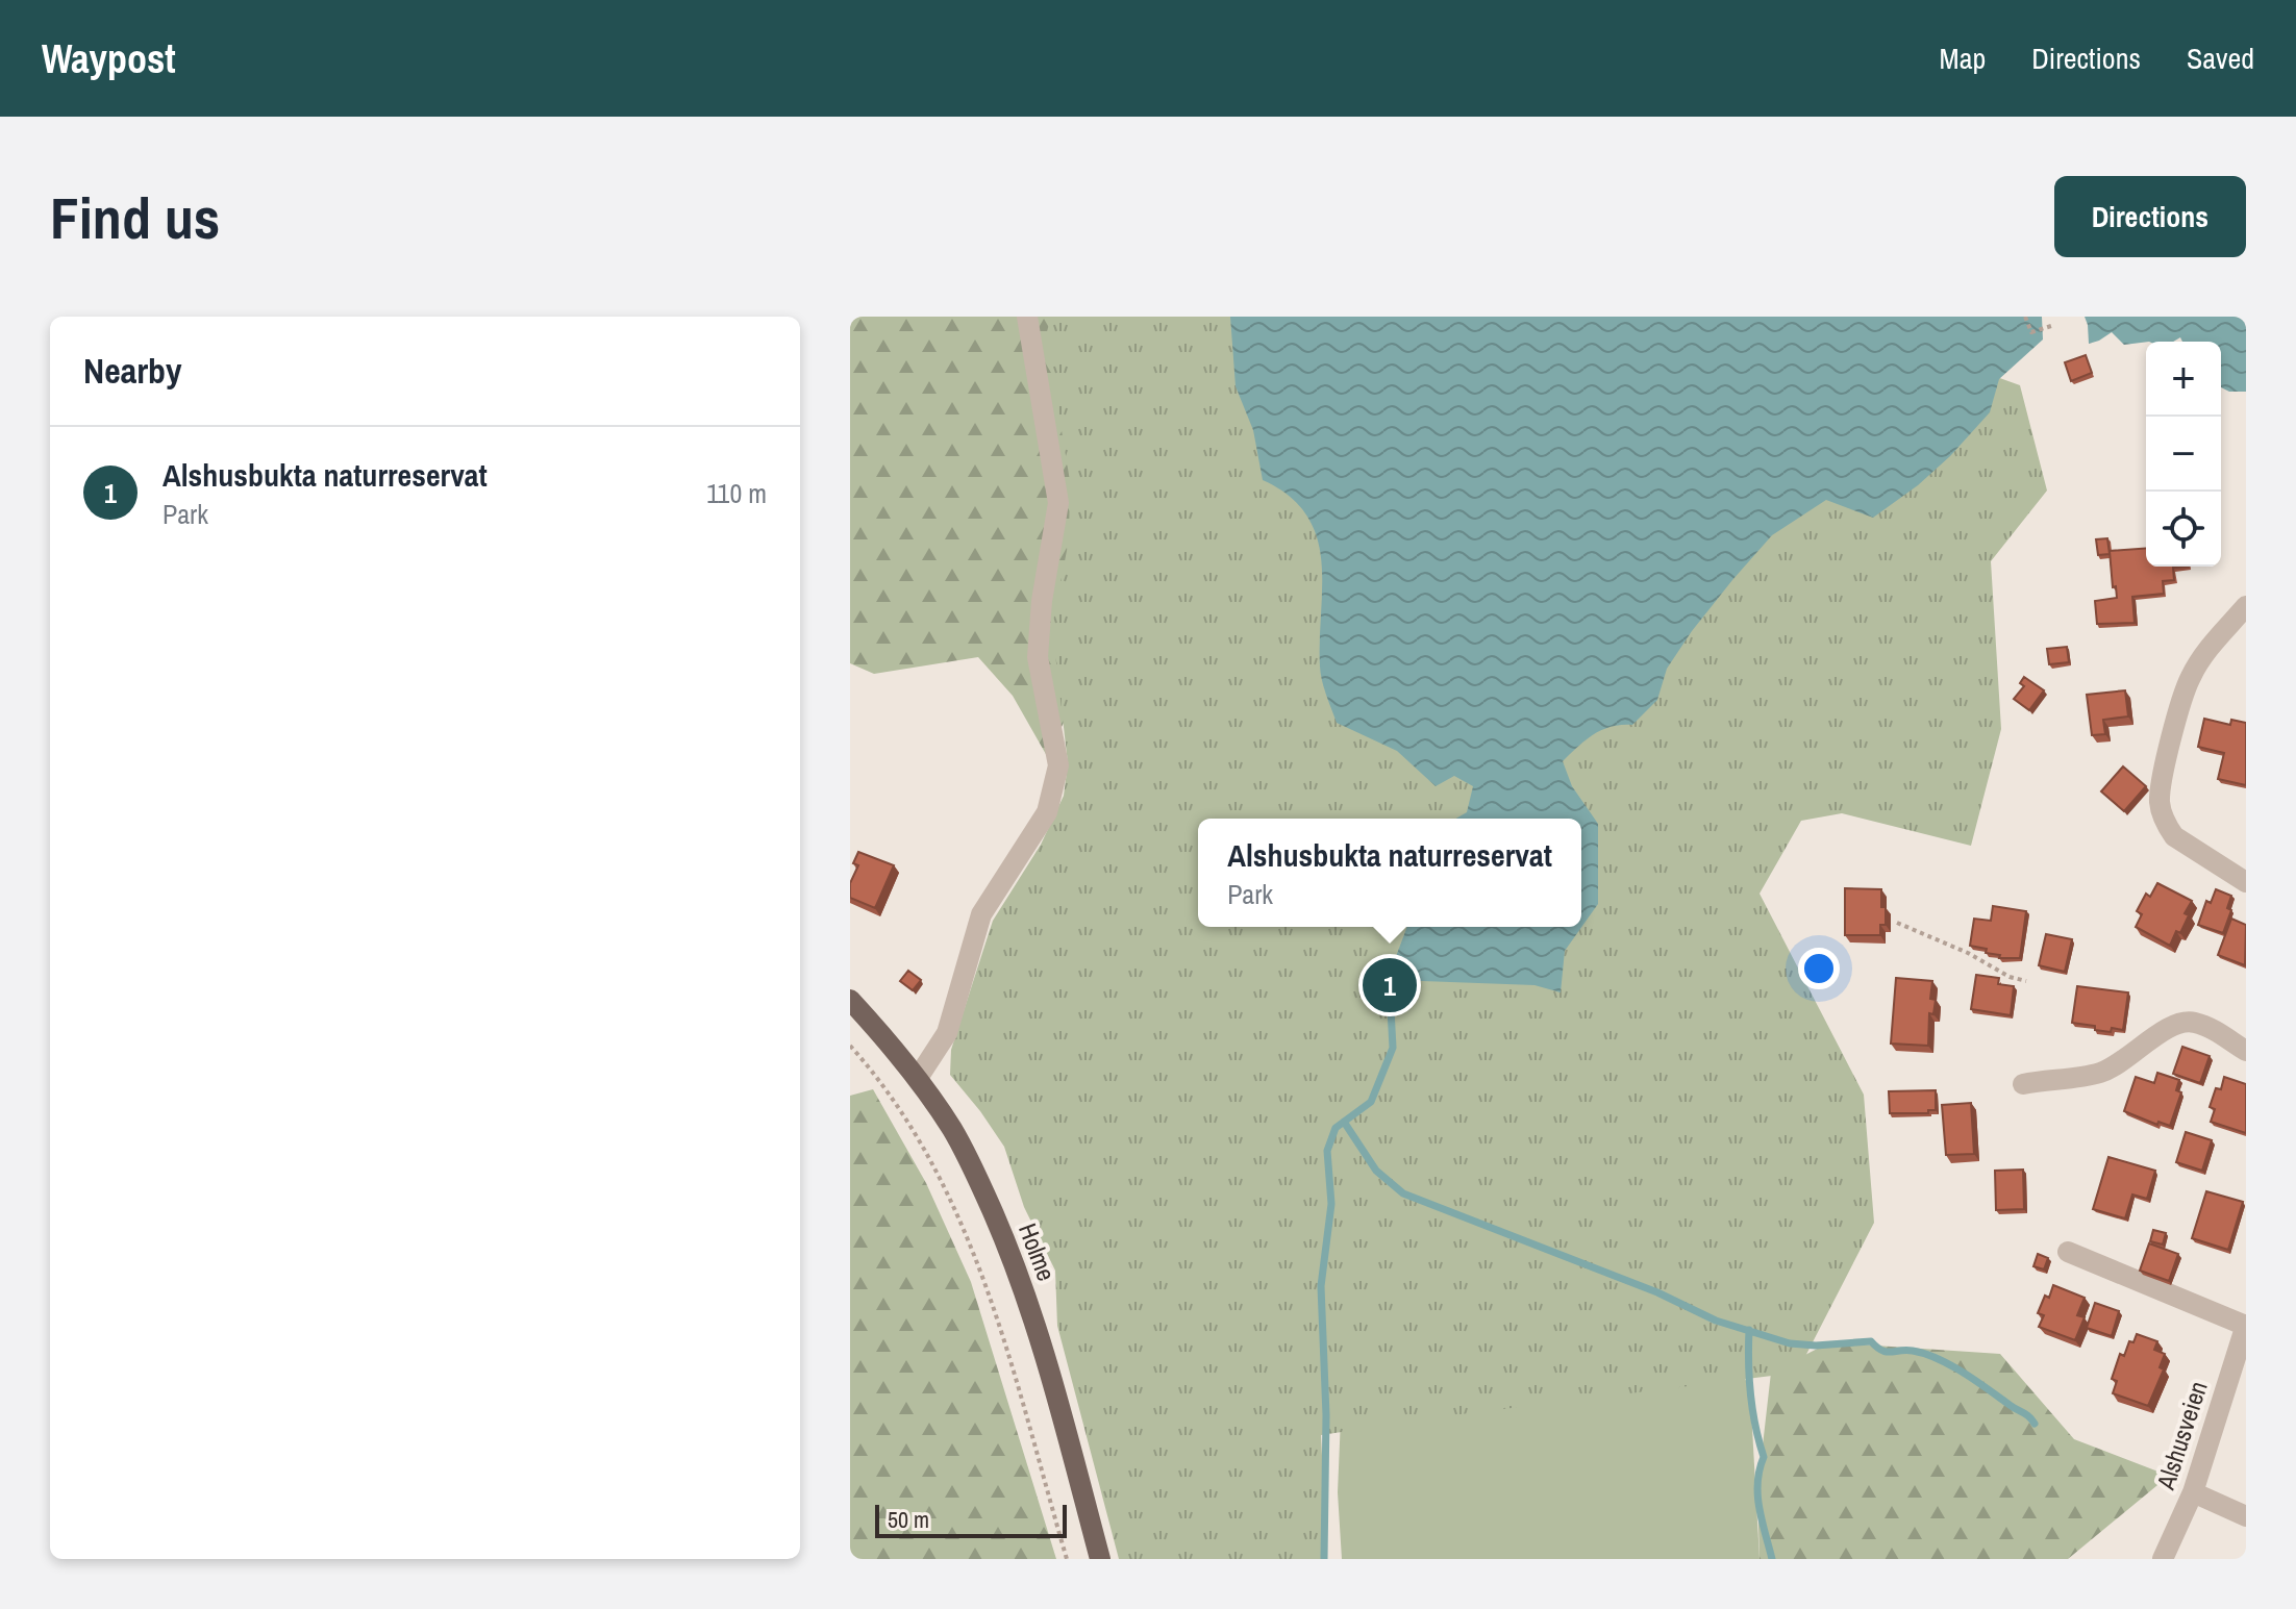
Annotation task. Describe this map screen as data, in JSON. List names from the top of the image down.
{
  "streets": {
    "main road": ["Holme"],
    "street": ["Alshusveien"]
  },
  "scale_bar": "50 m",
  "page": {
    "header": "Waypost",
    "nav": ["Map", "Directions", "Saved"],
    "buttons": "Directions",
    "title": "Find us",
    "heading": "Nearby",
    "map_buttons": ["+", "−"],
    "list": [
      {
        "mark": "1",
        "name": "Alshusbukta naturreservat",
        "note": "Park",
        "value": "110 m"
      }
    ],
    "popup": ["Alshusbukta naturreservat", "Park"],
    "pins": "1",
    "scale": "50 m"
  }
}
